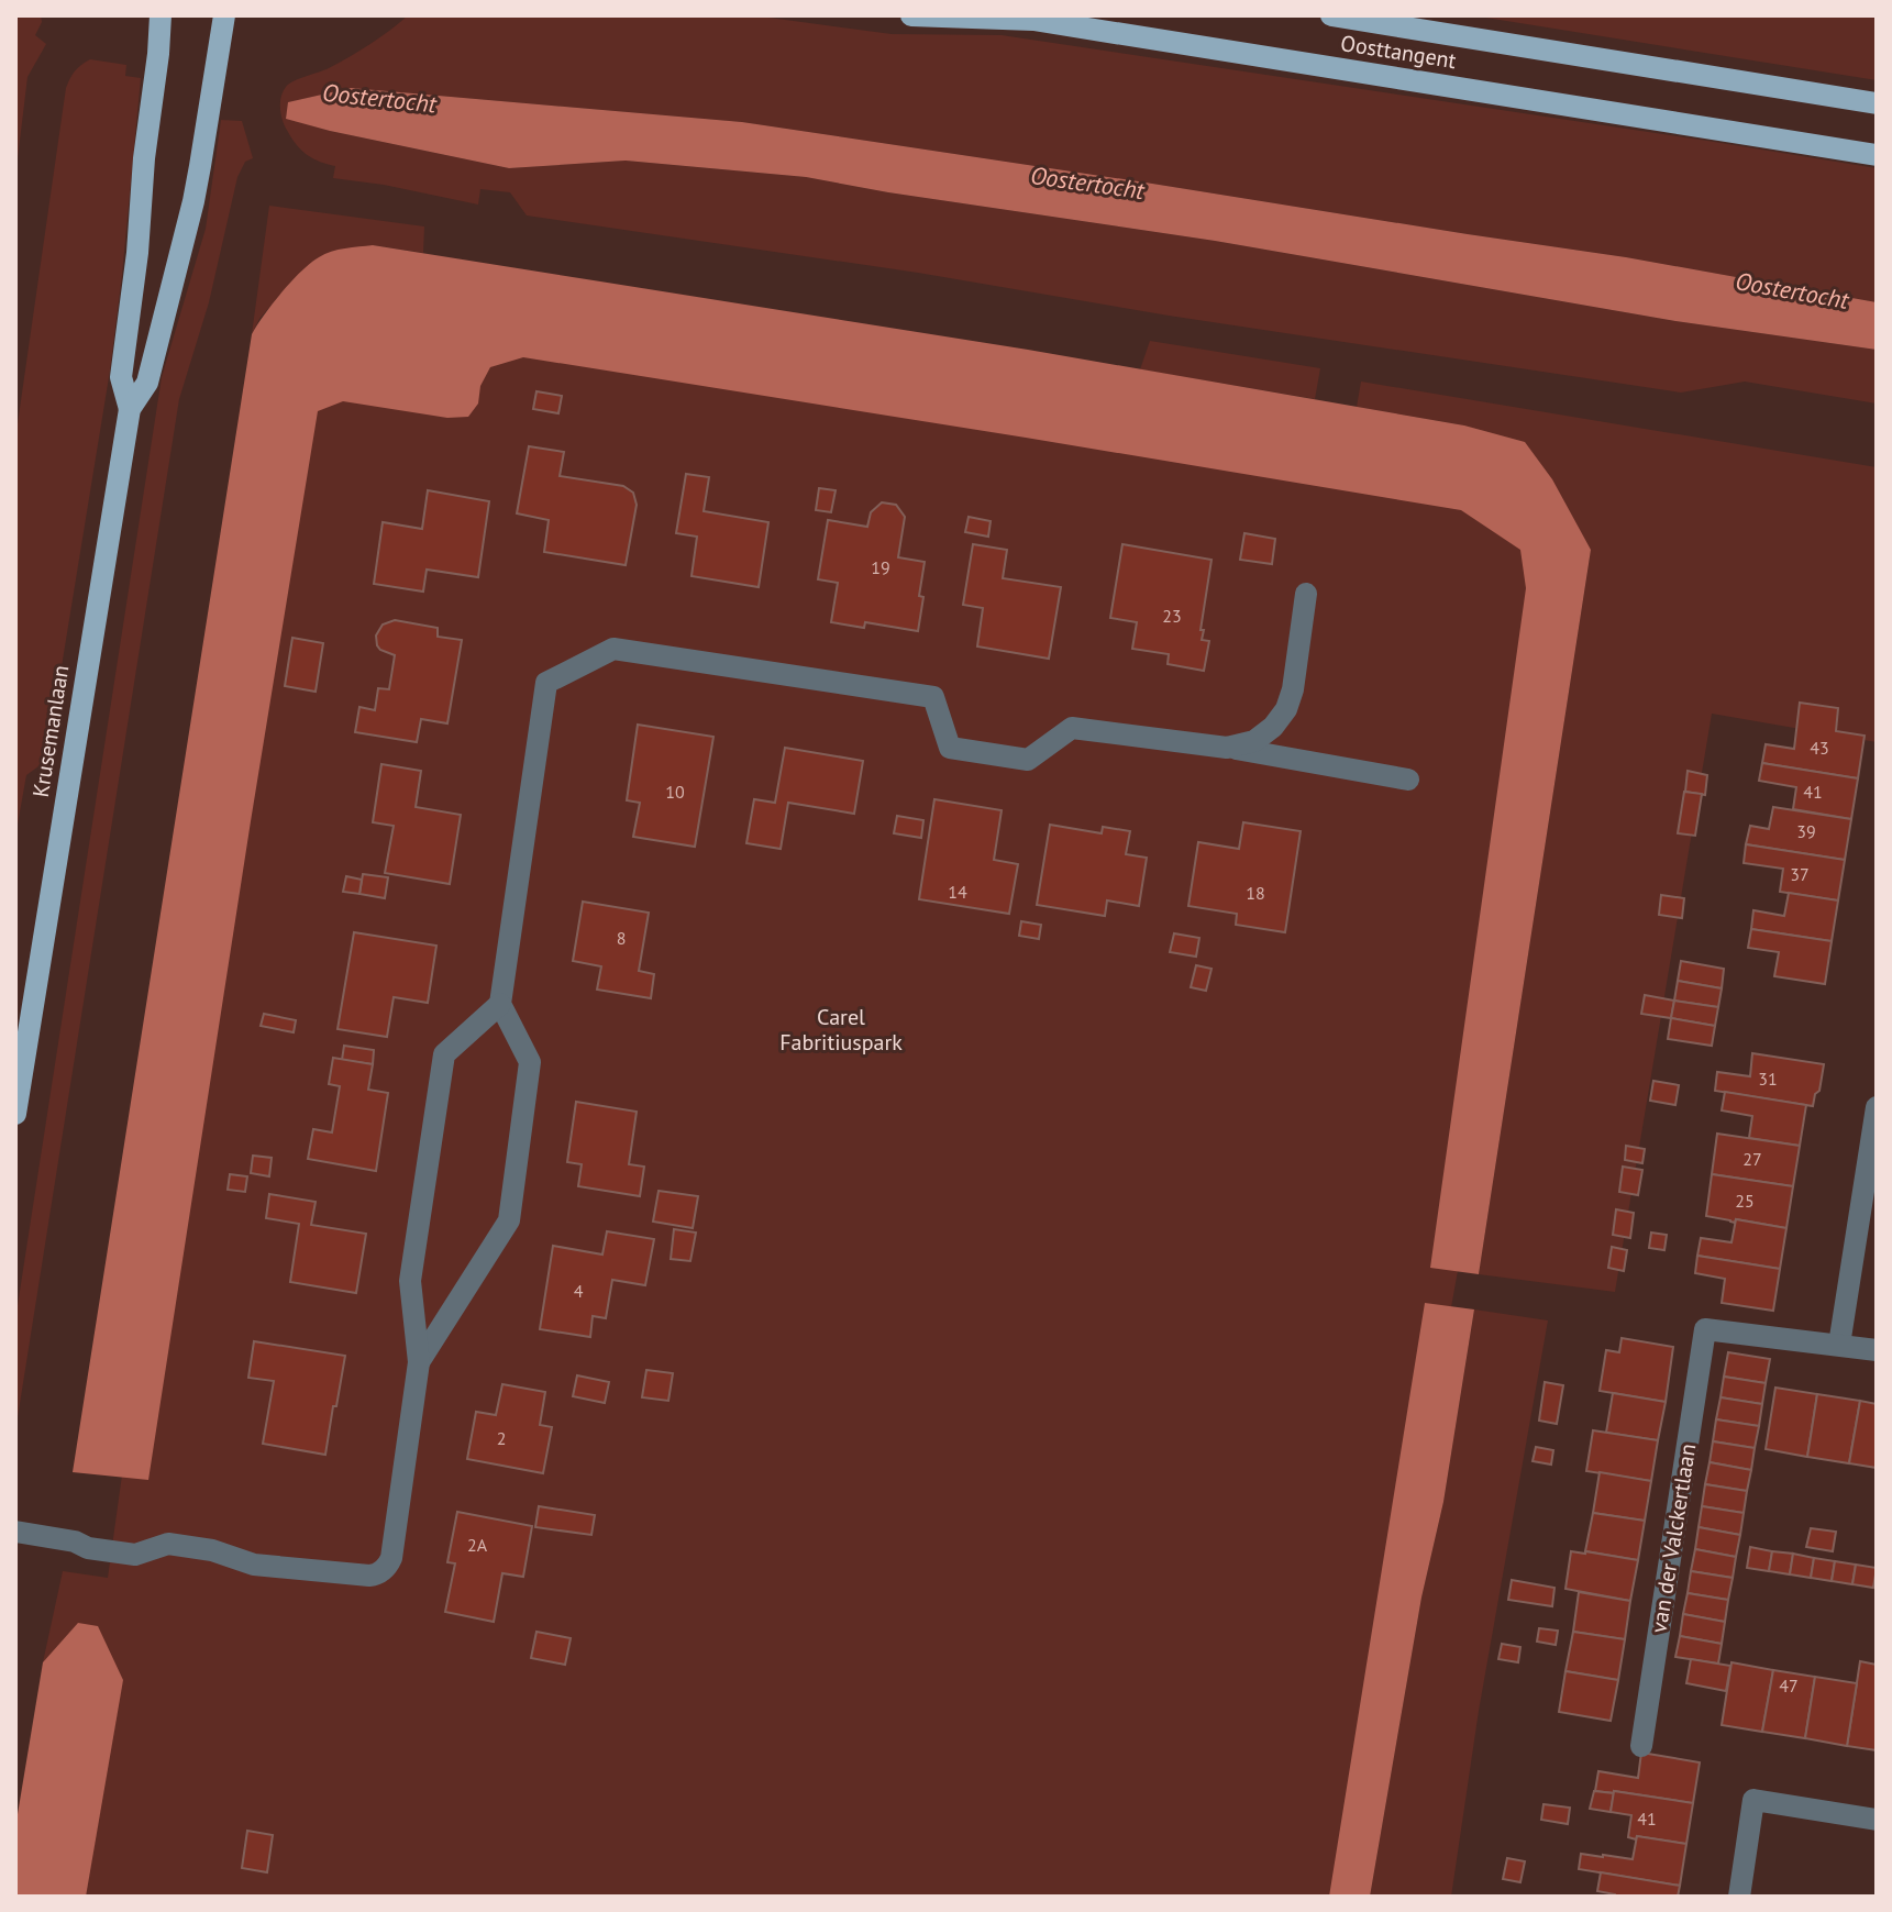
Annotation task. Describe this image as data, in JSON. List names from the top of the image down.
{
  "streets": {
    "main road": ["Oosttangent", "Krusemanlaan"],
    "street": ["van der Valckertlaan"]
  },
  "water": ["Oostertocht"],
  "parks": ["Carel Fabritiuspark"],
  "house_numbers": [
    "19",
    "23",
    "43",
    "10",
    "41",
    "39",
    "37",
    "14",
    "18",
    "8",
    "31",
    "27",
    "25",
    "4",
    "2",
    "2A",
    "47",
    "41"
  ]
}
